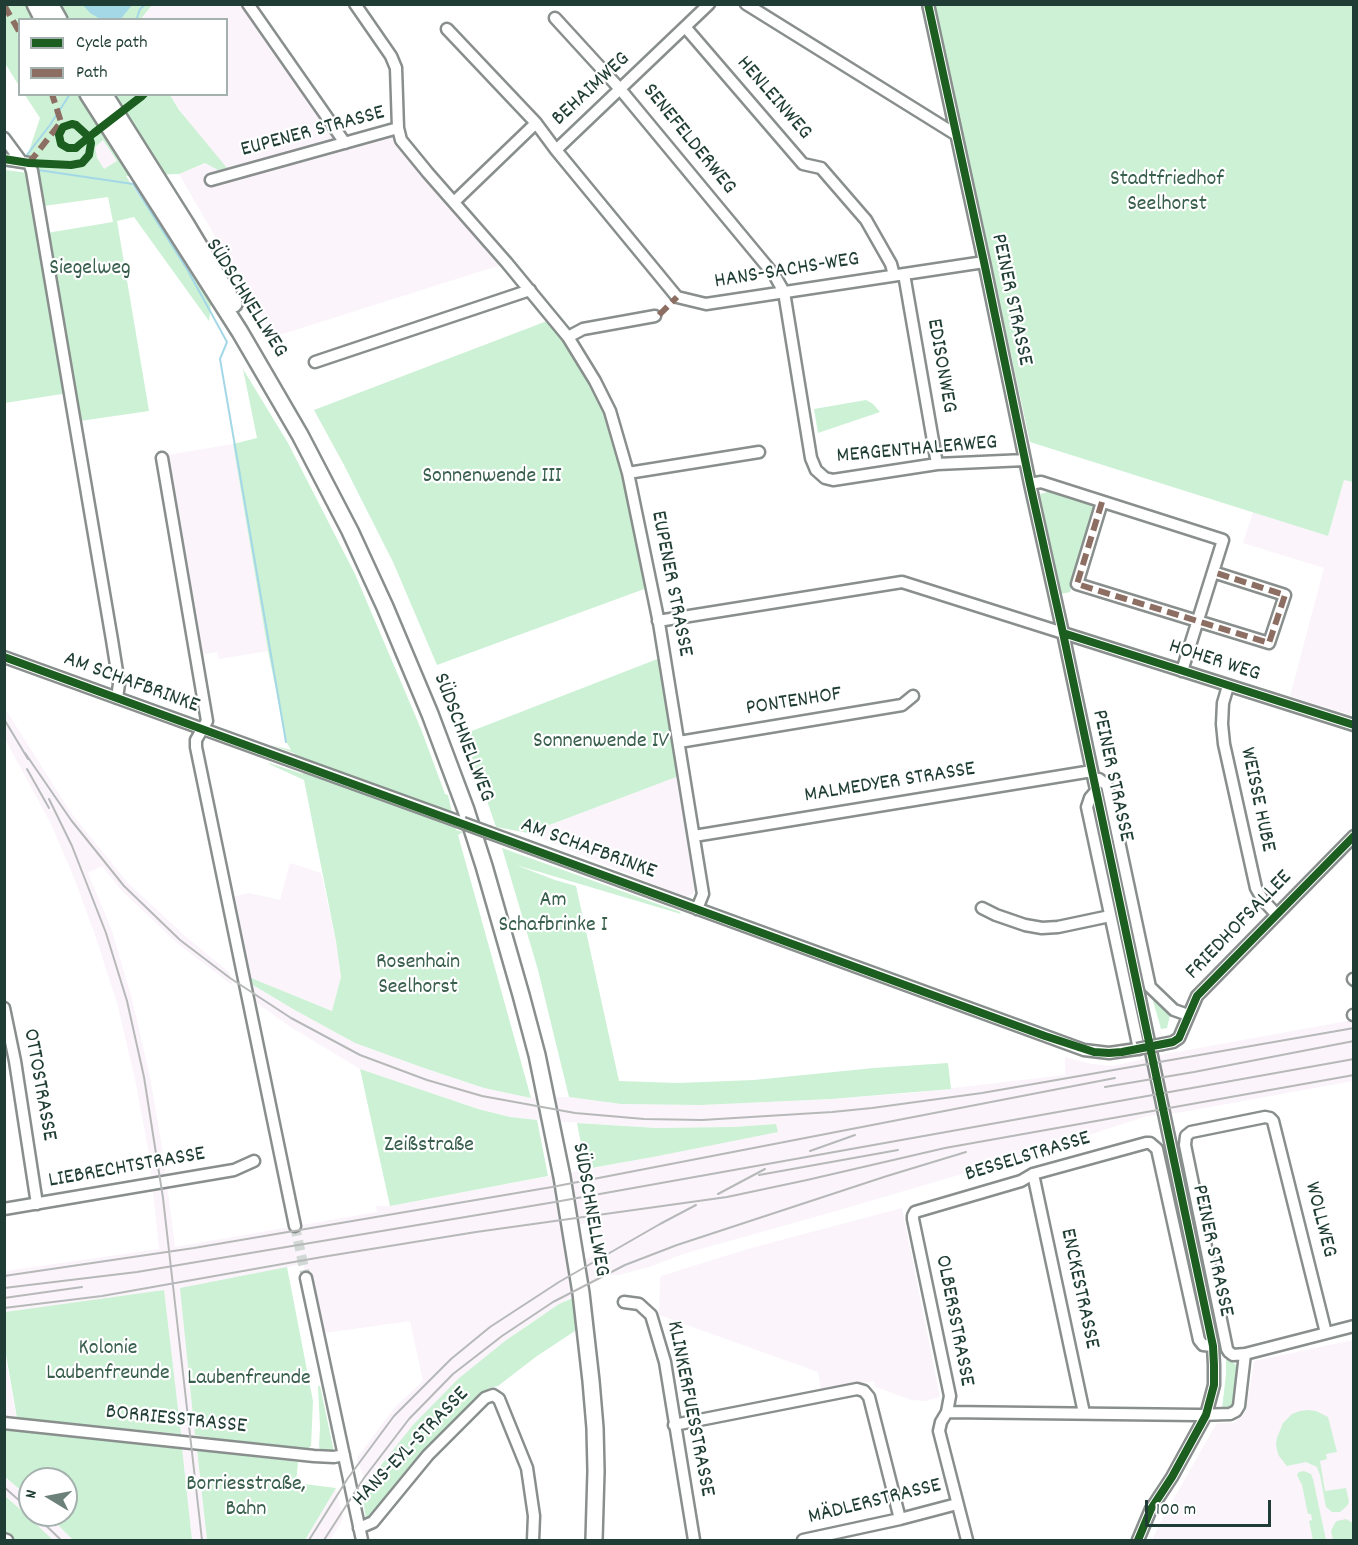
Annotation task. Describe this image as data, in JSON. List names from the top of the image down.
{
  "streets": {
    "highway": ["SÜDSCHNELLWEG"],
    "street": [
      "BEHAIMWEG",
      "HENLEINWEG",
      "EUPENER STRASSE",
      "SENEFELDERWEG",
      "HANS-SACHS-WEG",
      "PEINER STRASSE",
      "EDISONWEG",
      "MERGENTHALERWEG",
      "HOHER WEG",
      "AM SCHAFBRINKE",
      "PONTENHOF",
      "MALMEDYER STRASSE",
      "WEISSE HUBE",
      "FRIEDHOFSALLEE",
      "OTTOSTRASSE",
      "BESSELSTRASSE",
      "LIEBRECHTSTRASSE",
      "WOLLWEG",
      "ENCKESTRASSE",
      "OLBERSSTRASSE",
      "KLINKERFUESSTRASSE",
      "BORRIESSTRASSE",
      "HANS-EYL-STRASSE",
      "MÄDLERSTRASSE"
    ]
  },
  "crossings": [
    ["BEHAIMWEG", "HENLEINWEG"],
    ["BEHAIMWEG", "EUPENER STRASSE"],
    ["BEHAIMWEG", "SENEFELDERWEG"],
    ["BEHAIMWEG", "HANS-SACHS-WEG"],
    ["HENLEINWEG", "HANS-SACHS-WEG"],
    ["HENLEINWEG", "EDISONWEG"],
    ["EUPENER STRASSE", "HOHER WEG"],
    ["EUPENER STRASSE", "AM SCHAFBRINKE"],
    ["EUPENER STRASSE", "PONTENHOF"],
    ["EUPENER STRASSE", "MALMEDYER STRASSE"],
    ["SENEFELDERWEG", "HANS-SACHS-WEG"],
    ["SENEFELDERWEG", "MERGENTHALERWEG"],
    ["HANS-SACHS-WEG", "PEINER STRASSE"],
    ["HANS-SACHS-WEG", "EDISONWEG"],
    ["HANS-SACHS-WEG", "MERGENTHALERWEG"],
    ["PEINER STRASSE", "MERGENTHALERWEG"],
    ["PEINER STRASSE", "HOHER WEG"],
    ["PEINER STRASSE", "AM SCHAFBRINKE"],
    ["PEINER STRASSE", "MALMEDYER STRASSE"],
    ["PEINER STRASSE", "FRIEDHOFSALLEE"],
    ["PEINER STRASSE", "BESSELSTRASSE"],
    ["PEINER STRASSE", "WOLLWEG"],
    ["EDISONWEG", "MERGENTHALERWEG"],
    ["HOHER WEG", "WEISSE HUBE"],
    ["AM SCHAFBRINKE", "FRIEDHOFSALLEE"],
    ["WEISSE HUBE", "FRIEDHOFSALLEE"],
    ["OTTOSTRASSE", "LIEBRECHTSTRASSE"],
    ["BESSELSTRASSE", "ENCKESTRASSE"],
    ["BESSELSTRASSE", "OLBERSSTRASSE"],
    ["OLBERSSTRASSE", "MÄDLERSTRASSE"]
  ],
  "parks": [
    "Stadtfriedhof Seelhorst",
    "Siegelweg",
    "Sonnenwende III",
    "Sonnenwende IV",
    "Am Schafbrinke I",
    "Rosenhain Seelhorst",
    "Zeißstraße",
    "Kolonie Laubenfreunde",
    "Laubenfreunde",
    "Borriesstraße, Bahn"
  ],
  "legend": ["Cycle path", "Path"],
  "scale_bar": "100 m",
  "north": "left"
}
